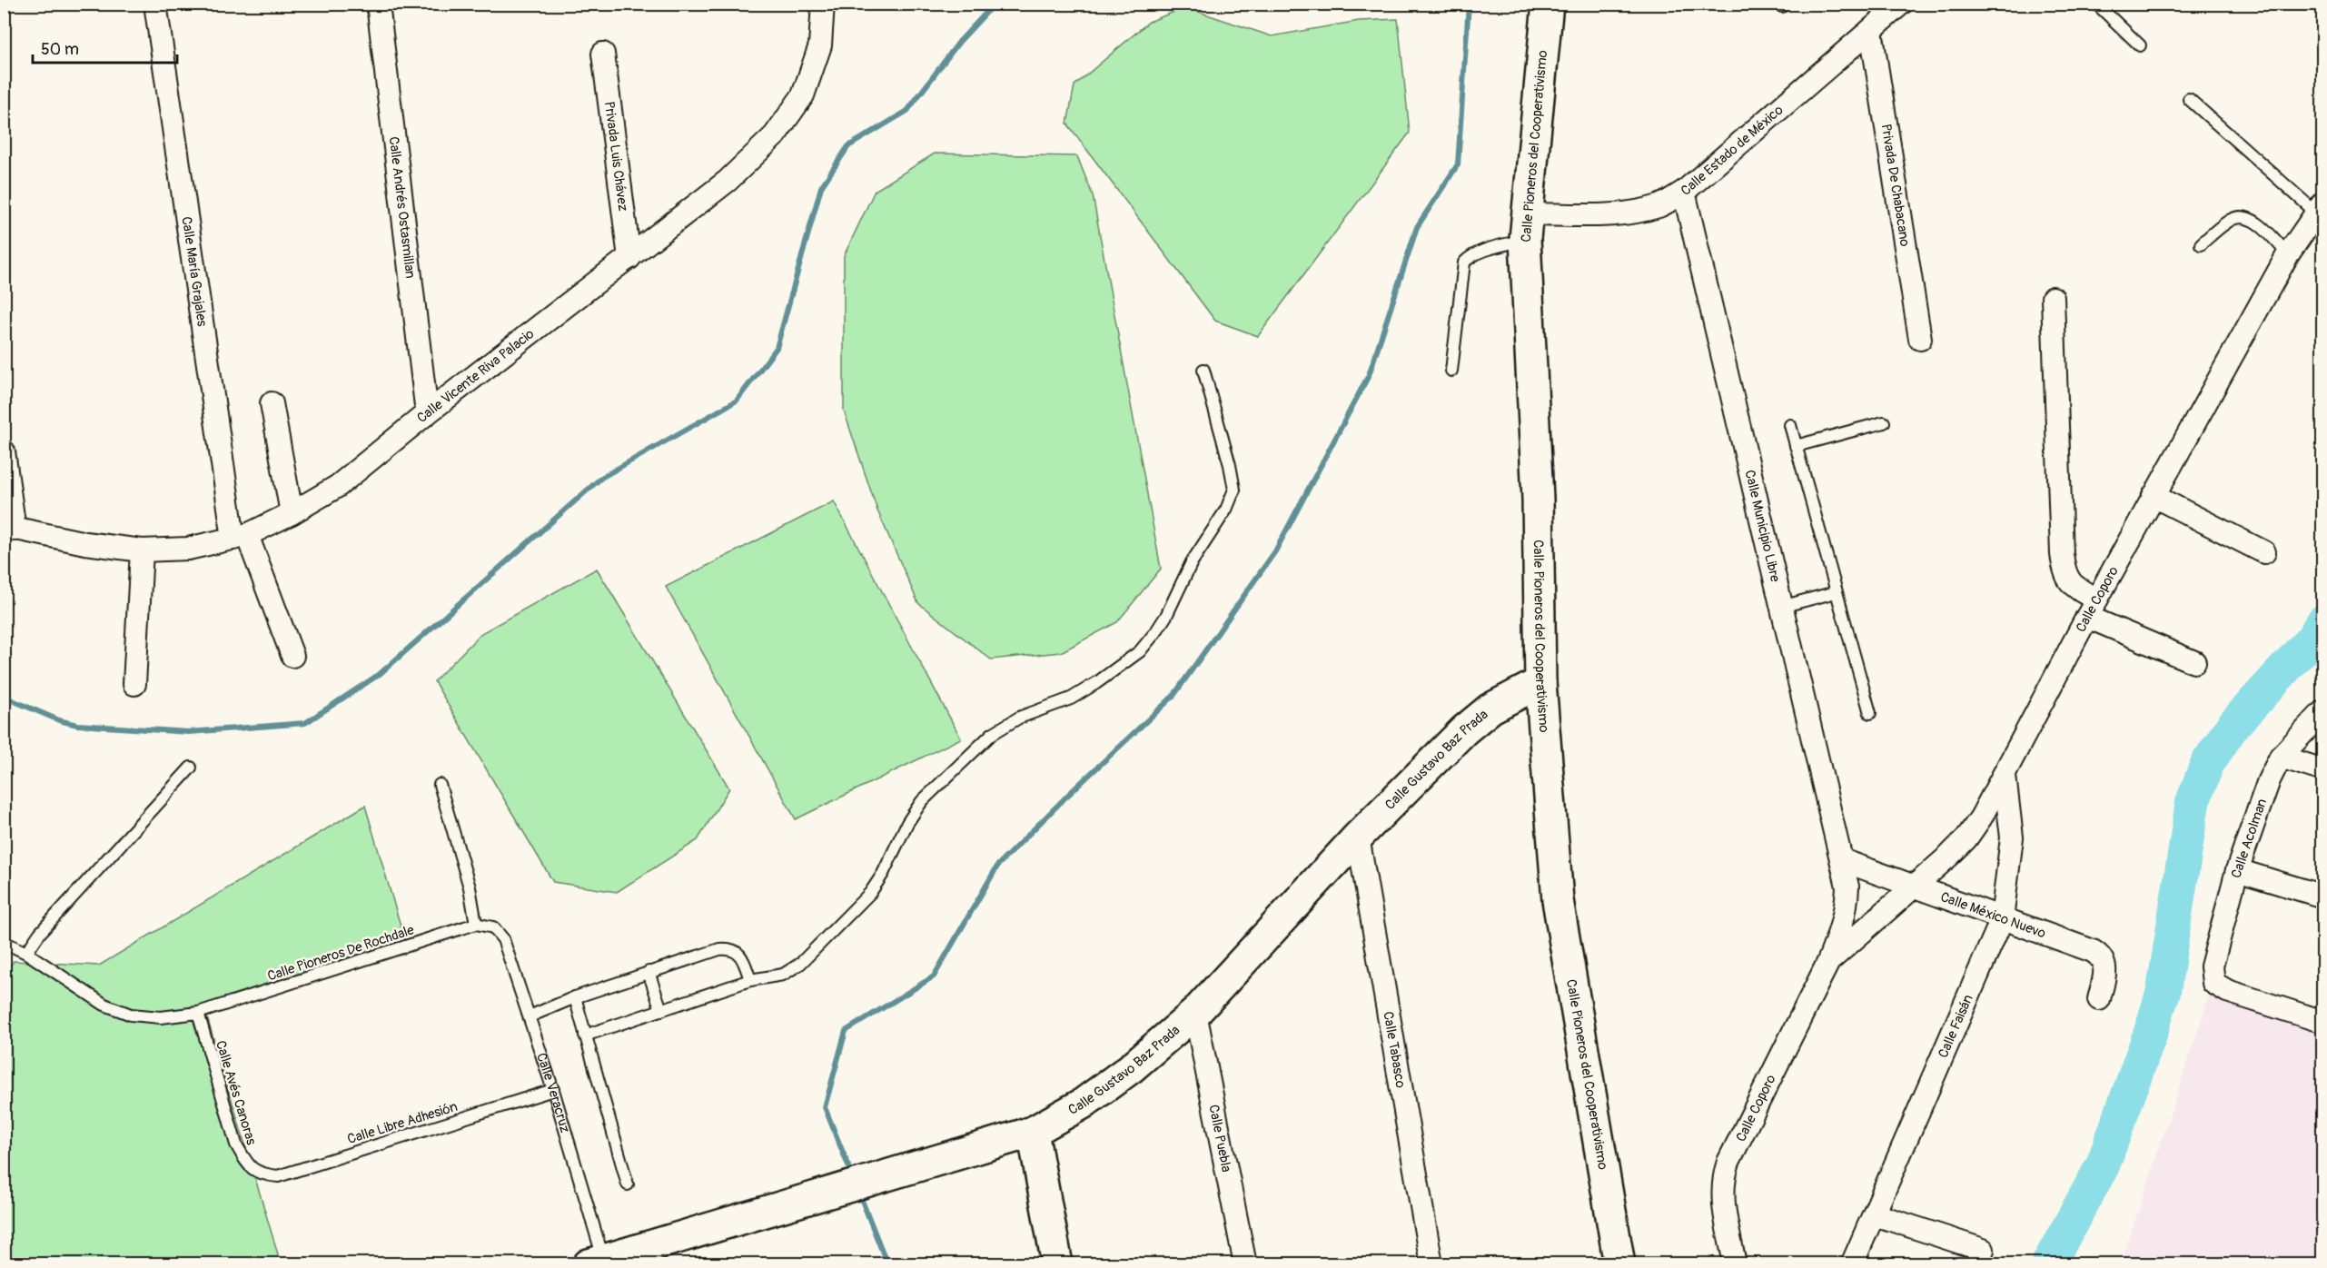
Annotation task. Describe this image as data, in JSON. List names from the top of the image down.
{
  "streets": {
    "street": [
      "Calle Pioneros del Cooperativismo",
      "Calle Estado de México",
      "Privada Luis Chávez",
      "Privada De Chabacano",
      "Calle Andrés Ostasmillan",
      "Calle María Grajales",
      "Calle Vicente Riva Palacio",
      "Calle Municipio Libre",
      "Calle Coporo",
      "Calle Gustavo Baz Prada",
      "Calle Acolman",
      "Calle México Nuevo",
      "Calle Faisán",
      "Calle Tabasco",
      "Calle Puebla"
    ],
    "lane": [
      "Calle Pioneros De Rochdale",
      "Calle Avés Canoras",
      "Calle Veracruz",
      "Calle Libre Adhesión"
    ]
  },
  "crossings": [
    ["Calle Pioneros del Cooperativismo", "Calle Estado de México"],
    ["Calle Pioneros del Cooperativismo", "Calle Gustavo Baz Prada"],
    ["Calle Estado de México", "Privada De Chabacano"],
    ["Calle Estado de México", "Calle Municipio Libre"],
    ["Privada Luis Chávez", "Calle Vicente Riva Palacio"],
    ["Calle Andrés Ostasmillan", "Calle Vicente Riva Palacio"],
    ["Calle María Grajales", "Calle Vicente Riva Palacio"],
    ["Calle Municipio Libre", "Calle Coporo"],
    ["Calle Municipio Libre", "Calle México Nuevo"],
    ["Calle Coporo", "Calle México Nuevo"],
    ["Calle Coporo", "Calle Faisán"],
    ["Calle Gustavo Baz Prada", "Calle Tabasco"],
    ["Calle Gustavo Baz Prada", "Calle Veracruz"],
    ["Calle Gustavo Baz Prada", "Calle Puebla"],
    ["Calle México Nuevo", "Calle Faisán"],
    ["Calle Pioneros De Rochdale", "Calle Avés Canoras"],
    ["Calle Pioneros De Rochdale", "Calle Veracruz"],
    ["Calle Avés Canoras", "Calle Libre Adhesión"],
    ["Calle Veracruz", "Calle Libre Adhesión"]
  ],
  "scale_bar": "50 m"
}
